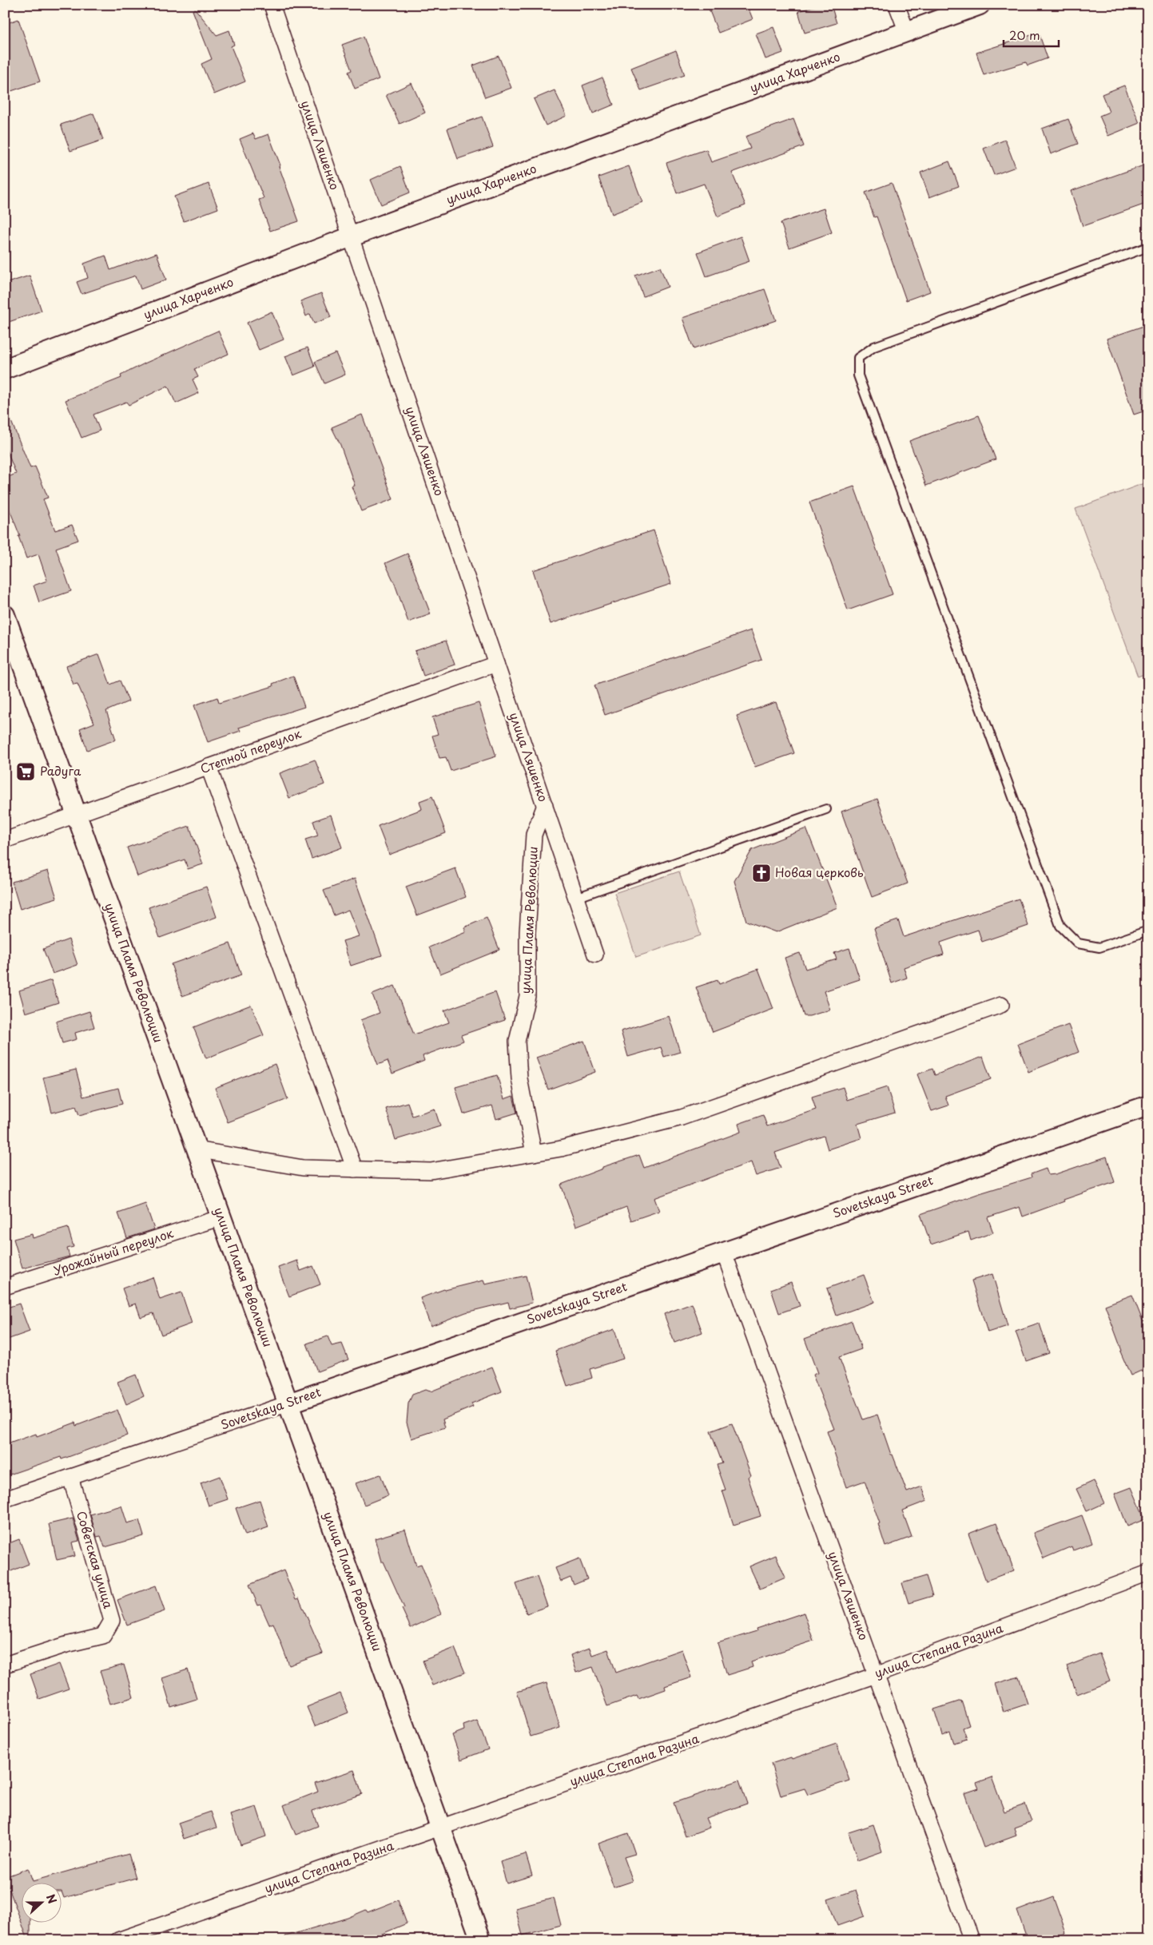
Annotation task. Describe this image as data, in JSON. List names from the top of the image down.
{
  "streets": {
    "street": [
      "улица Харченко",
      "улица Ляшенко",
      "Степной переулок",
      "улица Пламя Революции",
      "Sovetskaya Street",
      "Урожайный переулок",
      "Советская улица",
      "улица Степана Разина"
    ]
  },
  "crossings": [
    ["улица Харченко", "улица Ляшенко"],
    ["улица Ляшенко", "Степной переулок"],
    ["улица Ляшенко", "улица Пламя Революции"],
    ["улица Ляшенко", "Sovetskaya Street"],
    ["улица Ляшенко", "улица Степана Разина"],
    ["Степной переулок", "улица Пламя Революции"],
    ["улица Пламя Революции", "Sovetskaya Street"],
    ["улица Пламя Революции", "Урожайный переулок"],
    ["улица Пламя Революции", "улица Степана Разина"],
    ["Sovetskaya Street", "Советская улица"]
  ],
  "places": {
    "supermarket": ["Радуга"],
    "church": ["Новая церковь"]
  },
  "scale_bar": "20 m",
  "north": "right"
}
